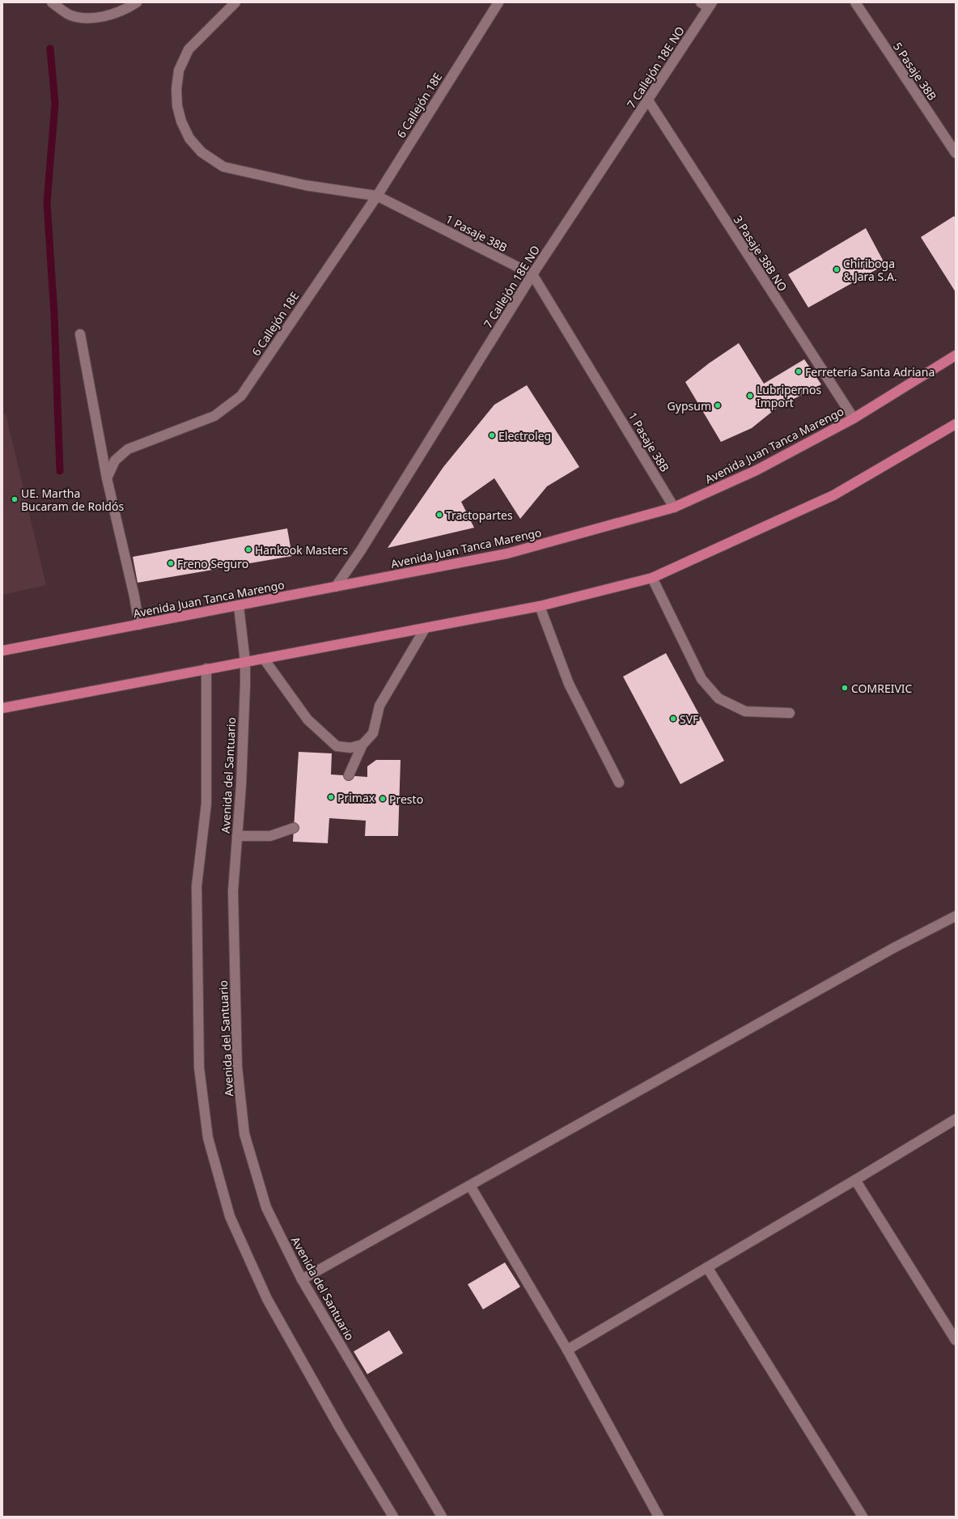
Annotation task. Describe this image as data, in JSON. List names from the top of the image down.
{
  "streets": {
    "main road": ["Avenida Juan Tanca Marengo"],
    "street": [
      "7 Callejón 18E NO",
      "5 Pasaje 38B",
      "6 Callejón 18E",
      "1 Pasaje 38B",
      "3 Pasaje 38B NO",
      "Avenida del Santuario"
    ]
  },
  "crossings": [
    ["7 Callejón 18E NO", "1 Pasaje 38B"],
    ["7 Callejón 18E NO", "3 Pasaje 38B NO"],
    ["7 Callejón 18E NO", "Avenida Juan Tanca Marengo"],
    ["6 Callejón 18E", "1 Pasaje 38B"],
    ["1 Pasaje 38B", "Avenida Juan Tanca Marengo"],
    ["3 Pasaje 38B NO", "Avenida Juan Tanca Marengo"],
    ["Avenida Juan Tanca Marengo", "Avenida del Santuario"]
  ],
  "places": [
    "Chiriboga & Jara S.A.",
    "Ferretería Santa Adriana",
    "Lubripernos Import",
    "Gypsum",
    "Electroleg",
    "UE. Martha Bucaram de Roldós",
    "Tractopartes",
    "Hankook Masters",
    "Freno Seguro",
    "COMREIVIC",
    "SVF",
    "Primax",
    "Presto"
  ]
}
